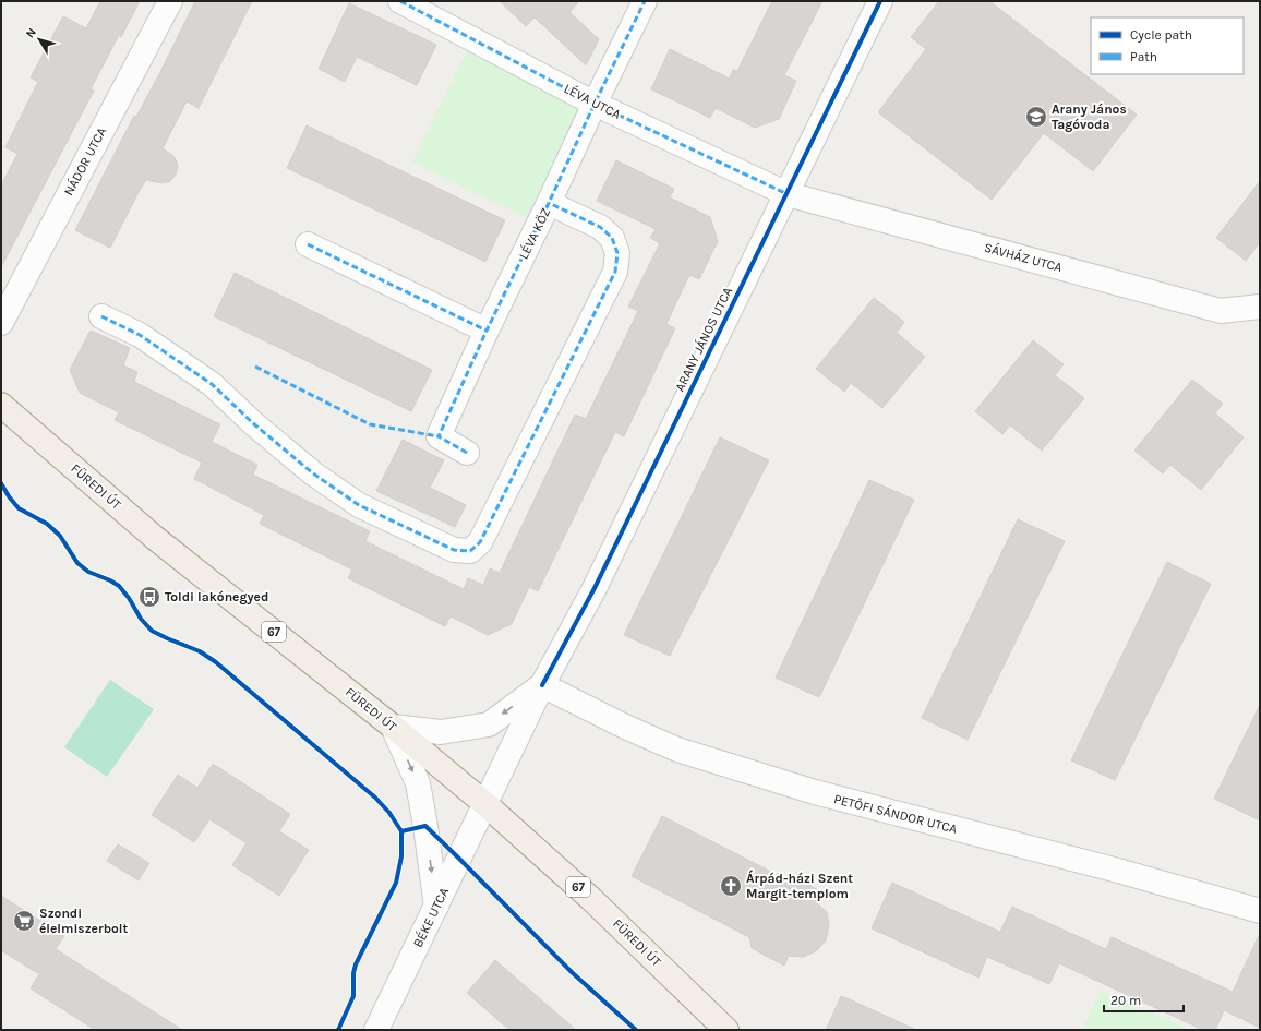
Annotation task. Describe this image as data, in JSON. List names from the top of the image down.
{
  "streets": {
    "main road": ["FÜREDI ÚT", "67"],
    "street": [
      "LÉVA UTCA",
      "NÁDOR UTCA",
      "LÉVA KÖZ",
      "SÁVHÁZ UTCA",
      "ARANY JÁNOS UTCA",
      "PETŐFI SÁNDOR UTCA",
      "BÉKE UTCA"
    ]
  },
  "crossings": [
    ["LÉVA UTCA", "LÉVA KÖZ"],
    ["LÉVA UTCA", "SÁVHÁZ UTCA"],
    ["LÉVA UTCA", "ARANY JÁNOS UTCA"],
    ["SÁVHÁZ UTCA", "ARANY JÁNOS UTCA"],
    ["ARANY JÁNOS UTCA", "FÜREDI ÚT"],
    ["ARANY JÁNOS UTCA", "PETŐFI SÁNDOR UTCA"],
    ["ARANY JÁNOS UTCA", "BÉKE UTCA"],
    ["FÜREDI ÚT", "BÉKE UTCA"]
  ],
  "places": {
    "school or university": ["Arany János Tagóvoda"],
    "bus stop": ["Toldi lakónegyed"],
    "church": ["Árpád-házi Szent Margit-templom"],
    "supermarket": ["Szondi élelmiszerbolt"]
  },
  "legend": ["Cycle path", "Path"],
  "scale_bar": "20 m",
  "north": "top left"
}
